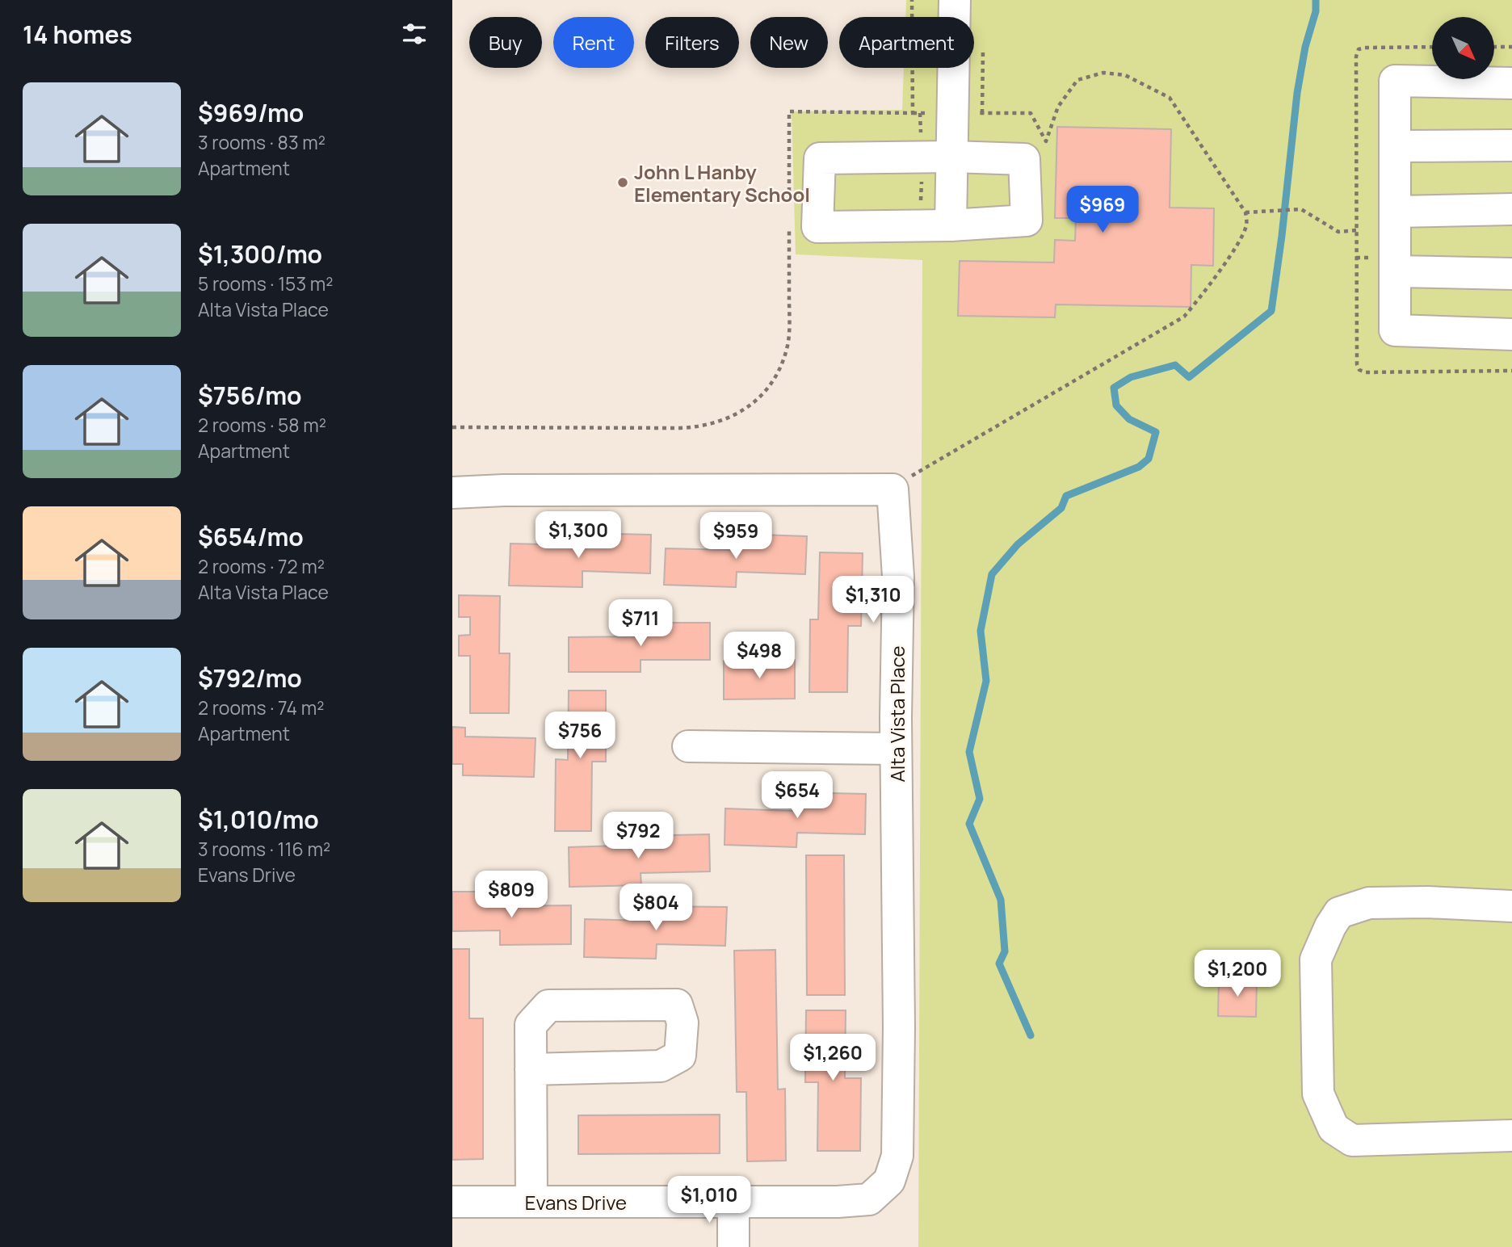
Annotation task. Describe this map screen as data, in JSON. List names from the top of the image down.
{
  "streets": {
    "street": ["Alta Vista Place", "Evans Drive"]
  },
  "crossings": [
    ["Alta Vista Place", "Evans Drive"]
  ],
  "places": ["John L Hanby Elementary School"],
  "north": "bottom right",
  "page": {
    "heading": "14 homes",
    "chip": [
      "Buy",
      "Rent",
      "Filters",
      "New",
      "Apartment"
    ],
    "list": [
      {
        "name": "$969/mo",
        "note": "3 rooms · 83 m² · Apartment"
      },
      {
        "name": "$1,300/mo",
        "note": "5 rooms · 153 m² · Alta Vista Place"
      },
      {
        "name": "$756/mo",
        "note": "2 rooms · 58 m² · Apartment"
      },
      {
        "name": "$654/mo",
        "note": "2 rooms · 72 m² · Alta Vista Place"
      },
      {
        "name": "$792/mo",
        "note": "2 rooms · 74 m² · Apartment"
      },
      {
        "name": "$1,010/mo",
        "note": "3 rooms · 116 m² · Evans Drive"
      }
    ],
    "price": [
      "$969",
      "$1,300",
      "$959",
      "$1,310",
      "$711",
      "$498",
      "$756",
      "$654",
      "$792",
      "$809",
      "$804",
      "$1,200",
      "$1,260",
      "$1,010"
    ]
  }
}
